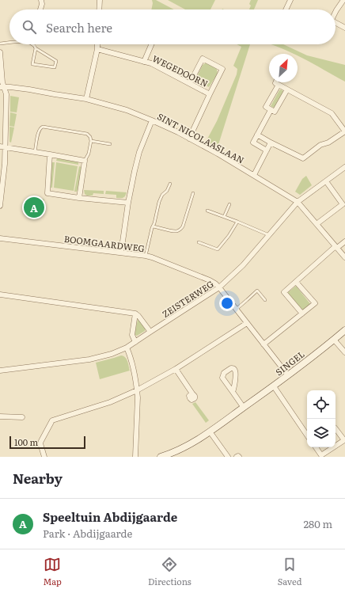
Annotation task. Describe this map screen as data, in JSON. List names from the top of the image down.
{
  "streets": {
    "street": [
      "WEGEDOORN",
      "SINT NICOLAASLAAN",
      "BOOMGAARDWEG",
      "ZEISTERWEG",
      "SINGEL"
    ]
  },
  "crossings": [
    ["WEGEDOORN", "SINT NICOLAASLAAN"],
    ["SINT NICOLAASLAAN", "ZEISTERWEG"],
    ["BOOMGAARDWEG", "ZEISTERWEG"],
    ["BOOMGAARDWEG", "SINGEL"]
  ],
  "scale_bar": "100 m",
  "north": "top right",
  "page": {
    "search": "Search here",
    "pins": "A",
    "scale": "100 m",
    "heading": "Nearby",
    "list": [
      {
        "mark": "A",
        "name": "Speeltuin Abdijgaarde",
        "note": "Park · Abdijgaarde",
        "value": "280 m"
      }
    ],
    "nav": ["Map", "Directions", "Saved"]
  }
}
